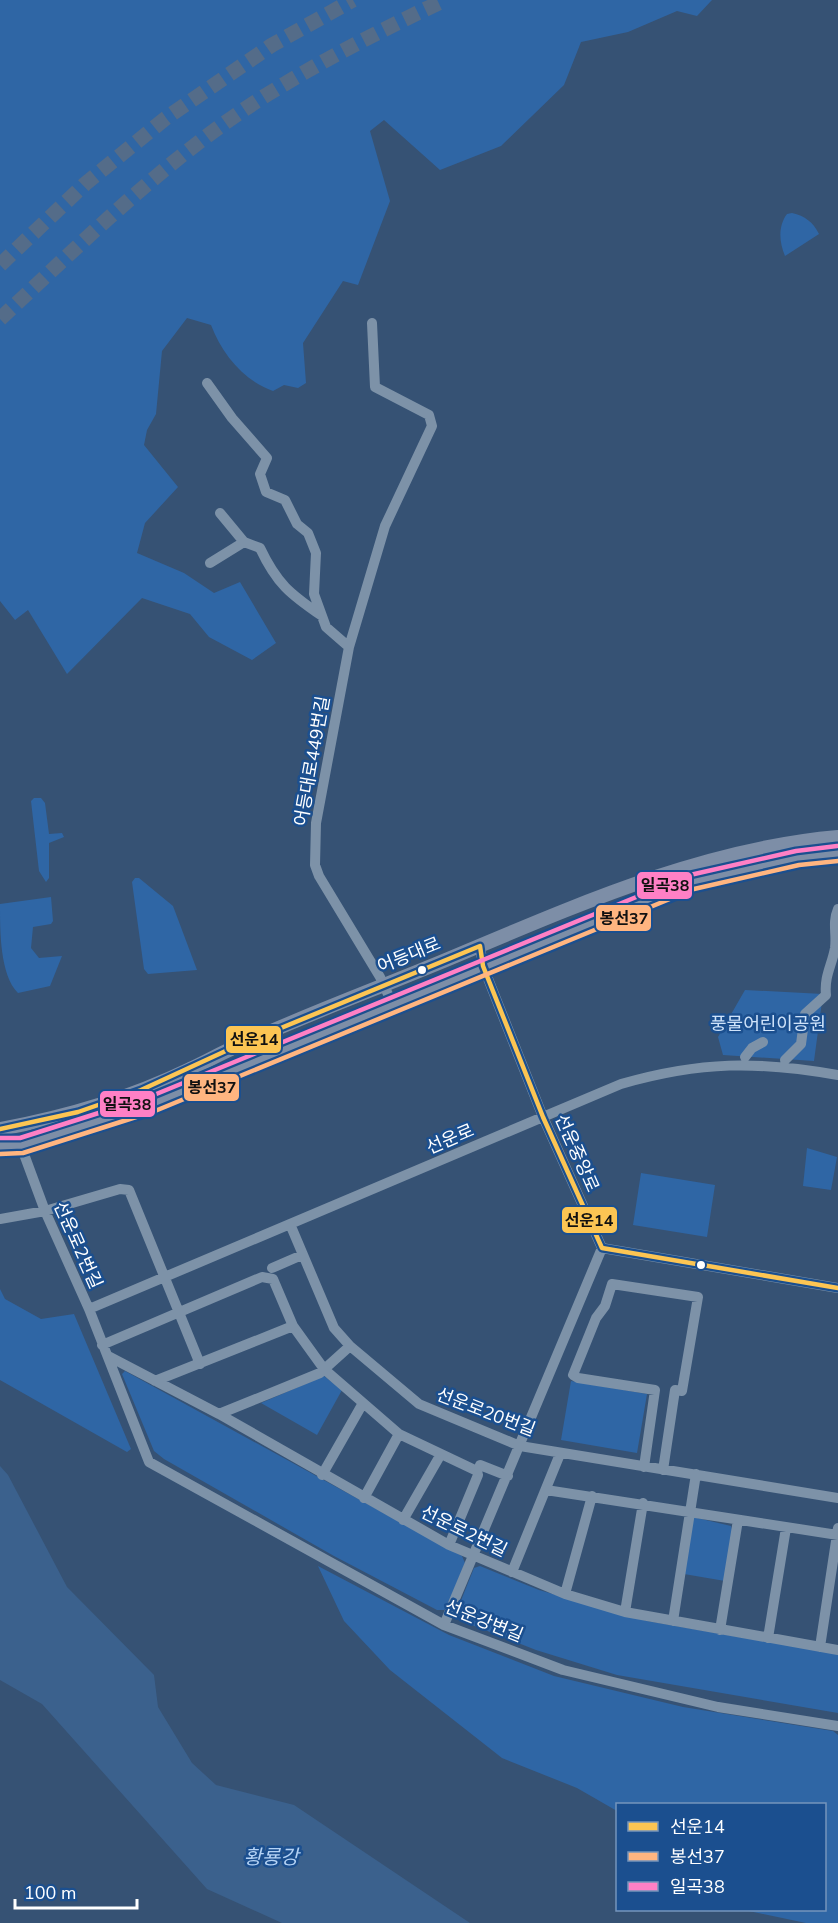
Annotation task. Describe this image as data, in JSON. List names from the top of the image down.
{
  "streets": {
    "main road": ["어등대로"],
    "street": [
      "어등대로449번길",
      "선운로",
      "선운중앙로",
      "선운로2번길",
      "선운로20번길",
      "선운강변길"
    ]
  },
  "crossings": [
    ["어등대로449번길", "어등대로"],
    ["어등대로", "선운중앙로"],
    ["선운로", "선운중앙로"],
    ["선운로", "선운로2번길"],
    ["선운로", "선운로20번길"],
    ["선운로2번길", "선운강변길"]
  ],
  "water": ["황룡강"],
  "parks": ["풍물어린이공원"],
  "lines": ["transit line 일곡38", "transit line 봉선37", "transit line 선운14"],
  "legend": ["선운14", "봉선37", "일곡38"],
  "scale_bar": "100 m"
}
